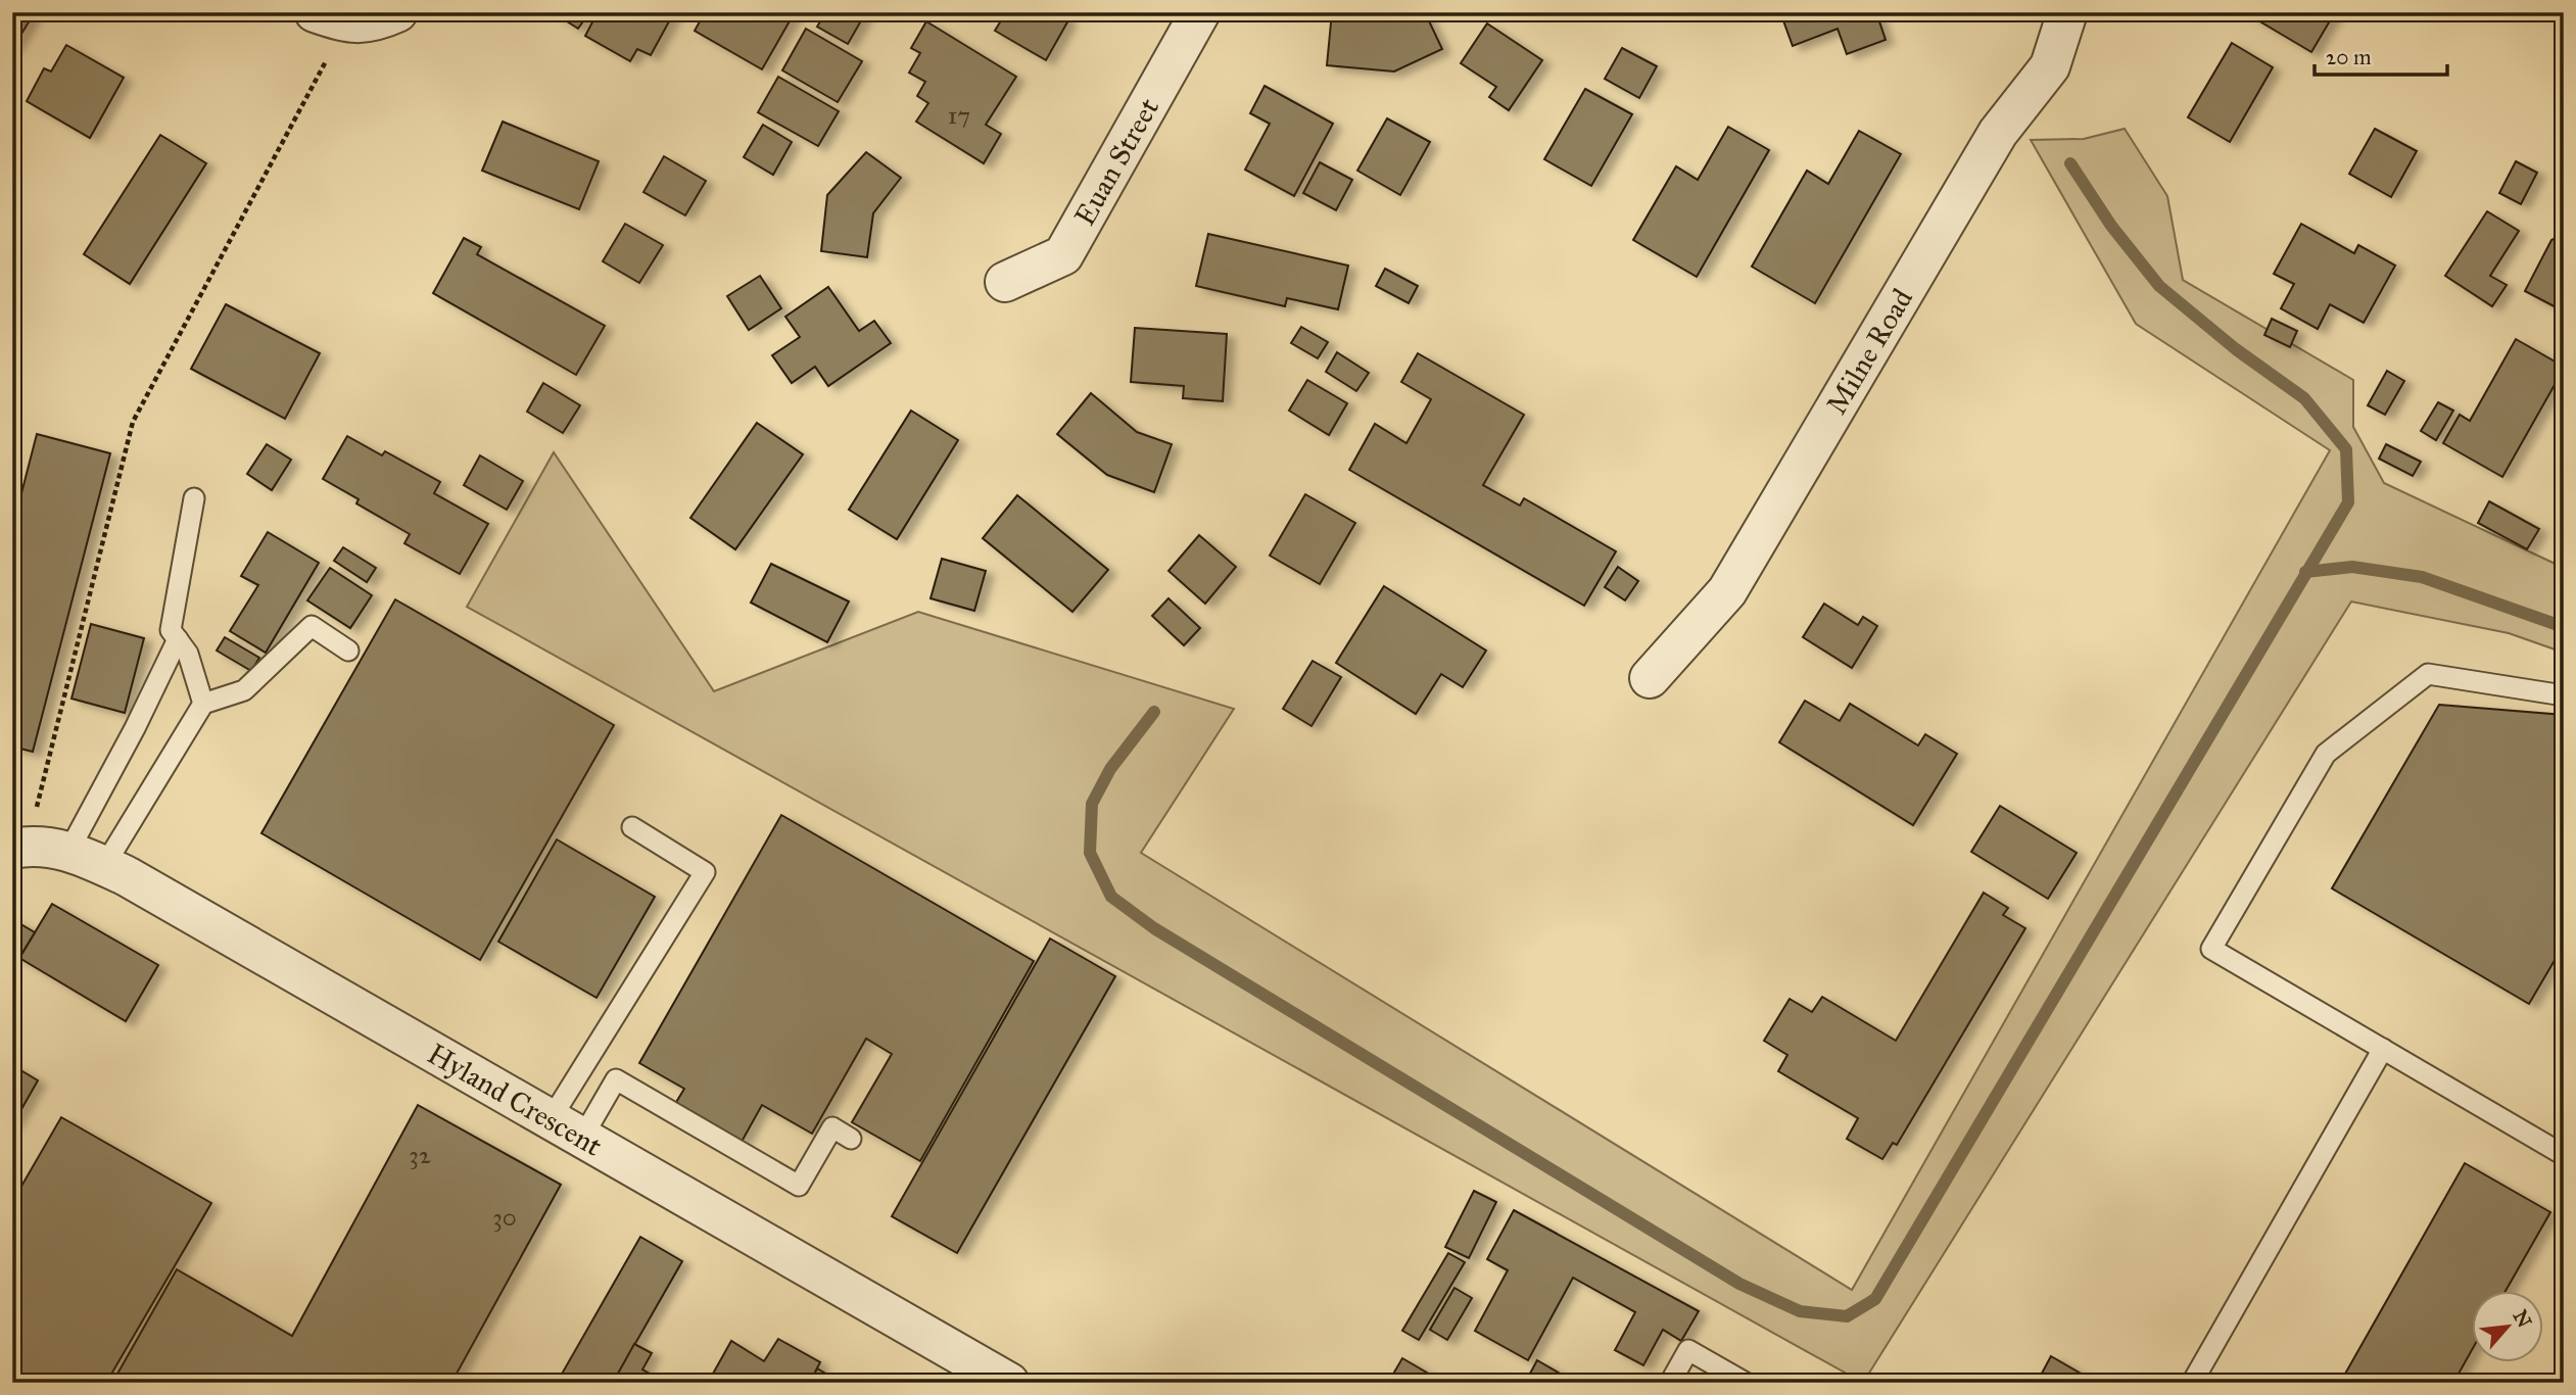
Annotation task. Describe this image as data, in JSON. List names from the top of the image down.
{
  "streets": {
    "street": ["Euan Street", "Milne Road", "Hyland Crescent"]
  },
  "house_numbers": ["17", "32", "30"],
  "scale_bar": "20 m",
  "north": "top right"
}
